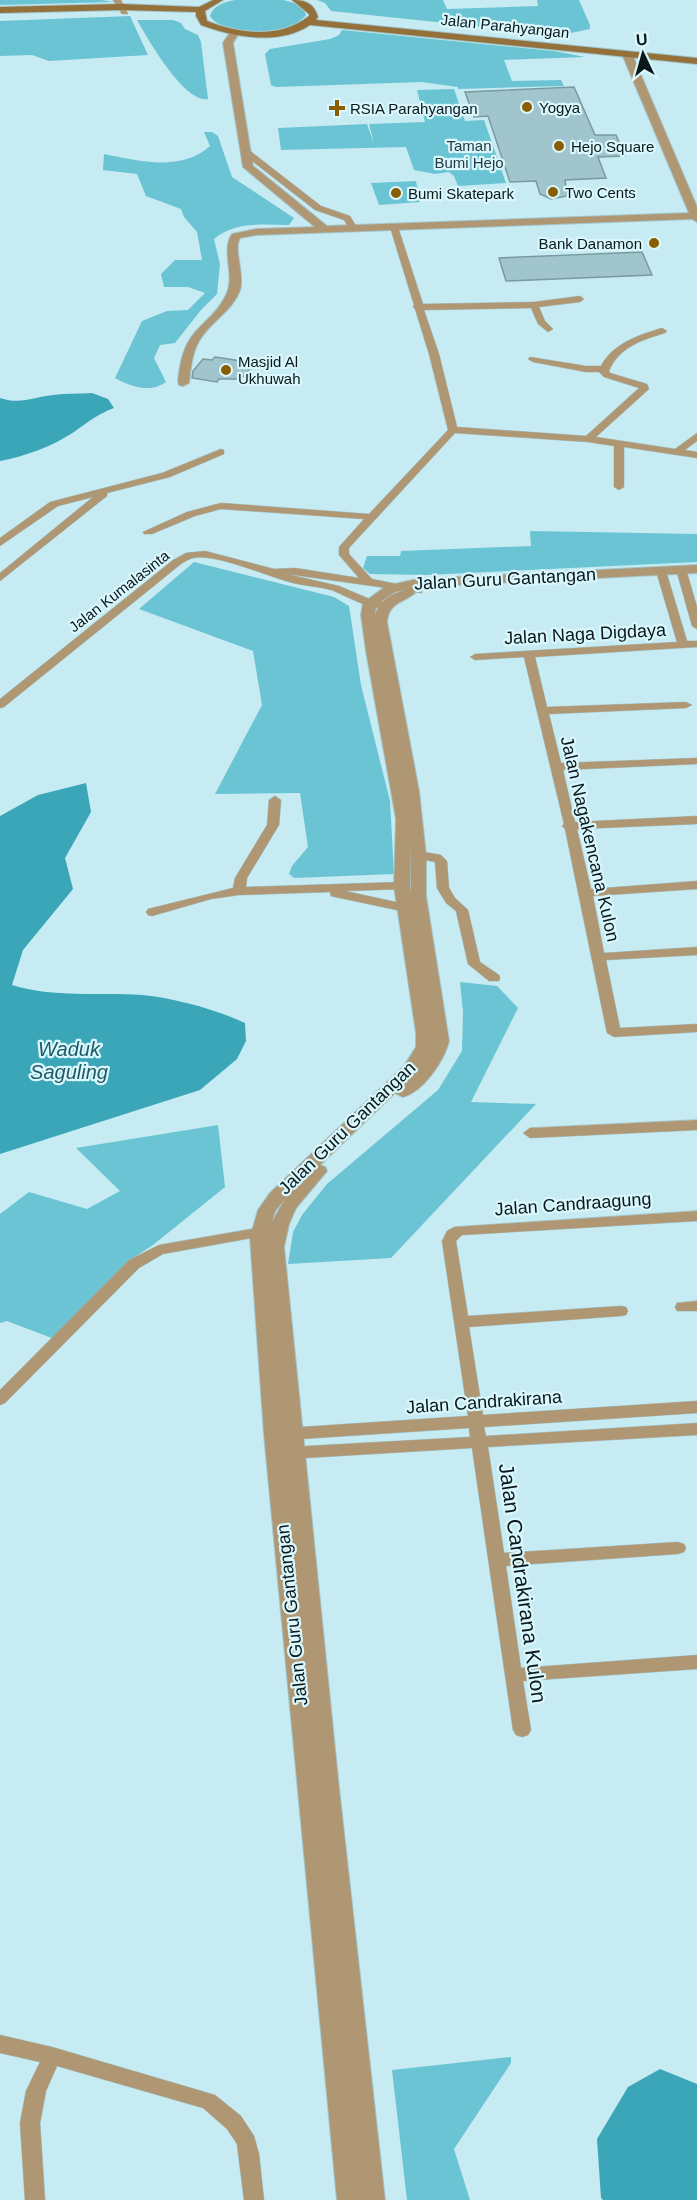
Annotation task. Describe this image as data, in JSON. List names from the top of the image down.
{
  "streets": {
    "main road": ["Jalan Parahyangan"],
    "street": [
      "Jalan Guru Gantangan",
      "Jalan Kumalasinta",
      "Jalan Naga Digdaya",
      "Jalan Nagakencana Kulon",
      "Jalan Candraagung",
      "Jalan Candrakirana",
      "Jalan Candrakirana Kulon"
    ]
  },
  "crossings": [
    ["Jalan Guru Gantangan", "Jalan Candrakirana"],
    ["Jalan Naga Digdaya", "Jalan Nagakencana Kulon"],
    ["Jalan Candraagung", "Jalan Candrakirana Kulon"],
    ["Jalan Candrakirana", "Jalan Candrakirana Kulon"]
  ],
  "water": ["Waduk Saguling"],
  "parks": ["Taman Bumi Hejo"],
  "places": {
    "other": [
      "Yogya",
      "Hejo Square",
      "Two Cents",
      "Bumi Skatepark",
      "Bank Danamon",
      "Masjid Al Ukhuwah"
    ],
    "health": ["RSIA Parahyangan"]
  },
  "north": "top"
}
